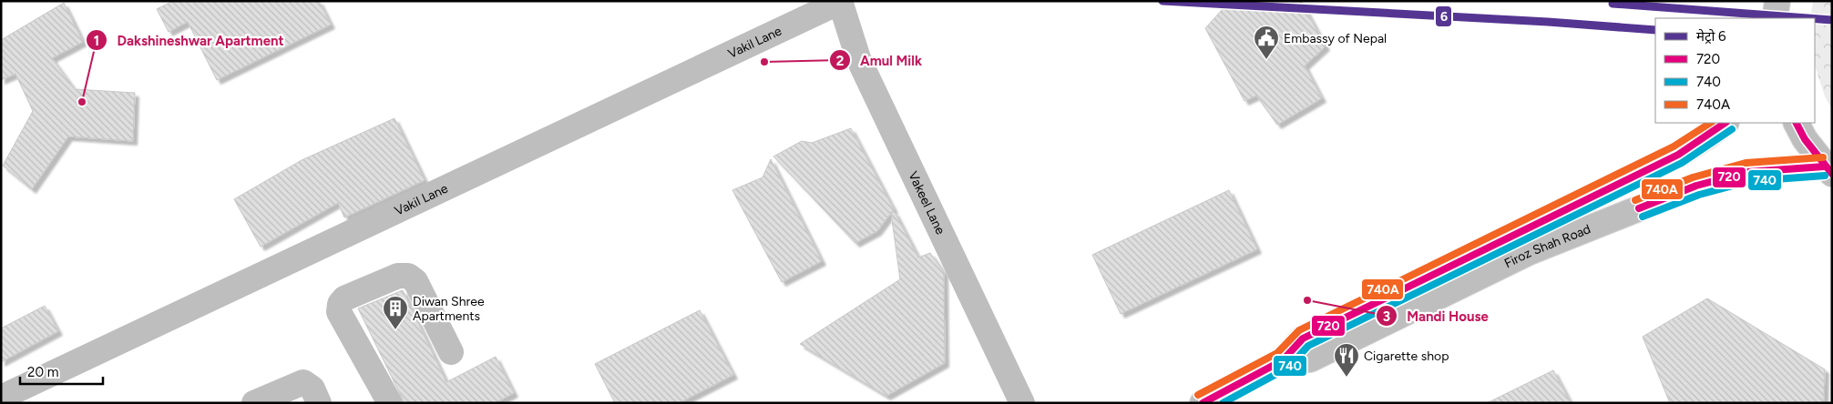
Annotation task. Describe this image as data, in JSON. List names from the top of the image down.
{
  "streets": {
    "street": ["Vakil Lane", "Vakeel Lane", "Firoz Shah Road"]
  },
  "crossings": [
    ["Vakil Lane", "Vakeel Lane"]
  ],
  "places": {
    "public building": ["Embassy of Nepal"],
    "other": ["Amul Milk", "Dakshineshwar Apartment", "Mandi House"],
    "building": ["Diwan Shree Apartments"],
    "restaurant": ["Cigarette shop"]
  },
  "lines": [
    "metro line 6",
    "transit line 720",
    "transit line 740A",
    "transit line 740"
  ],
  "legend": [
    "मेट्रो 6",
    "720",
    "740",
    "740A"
  ],
  "scale_bar": "20 m"
}
